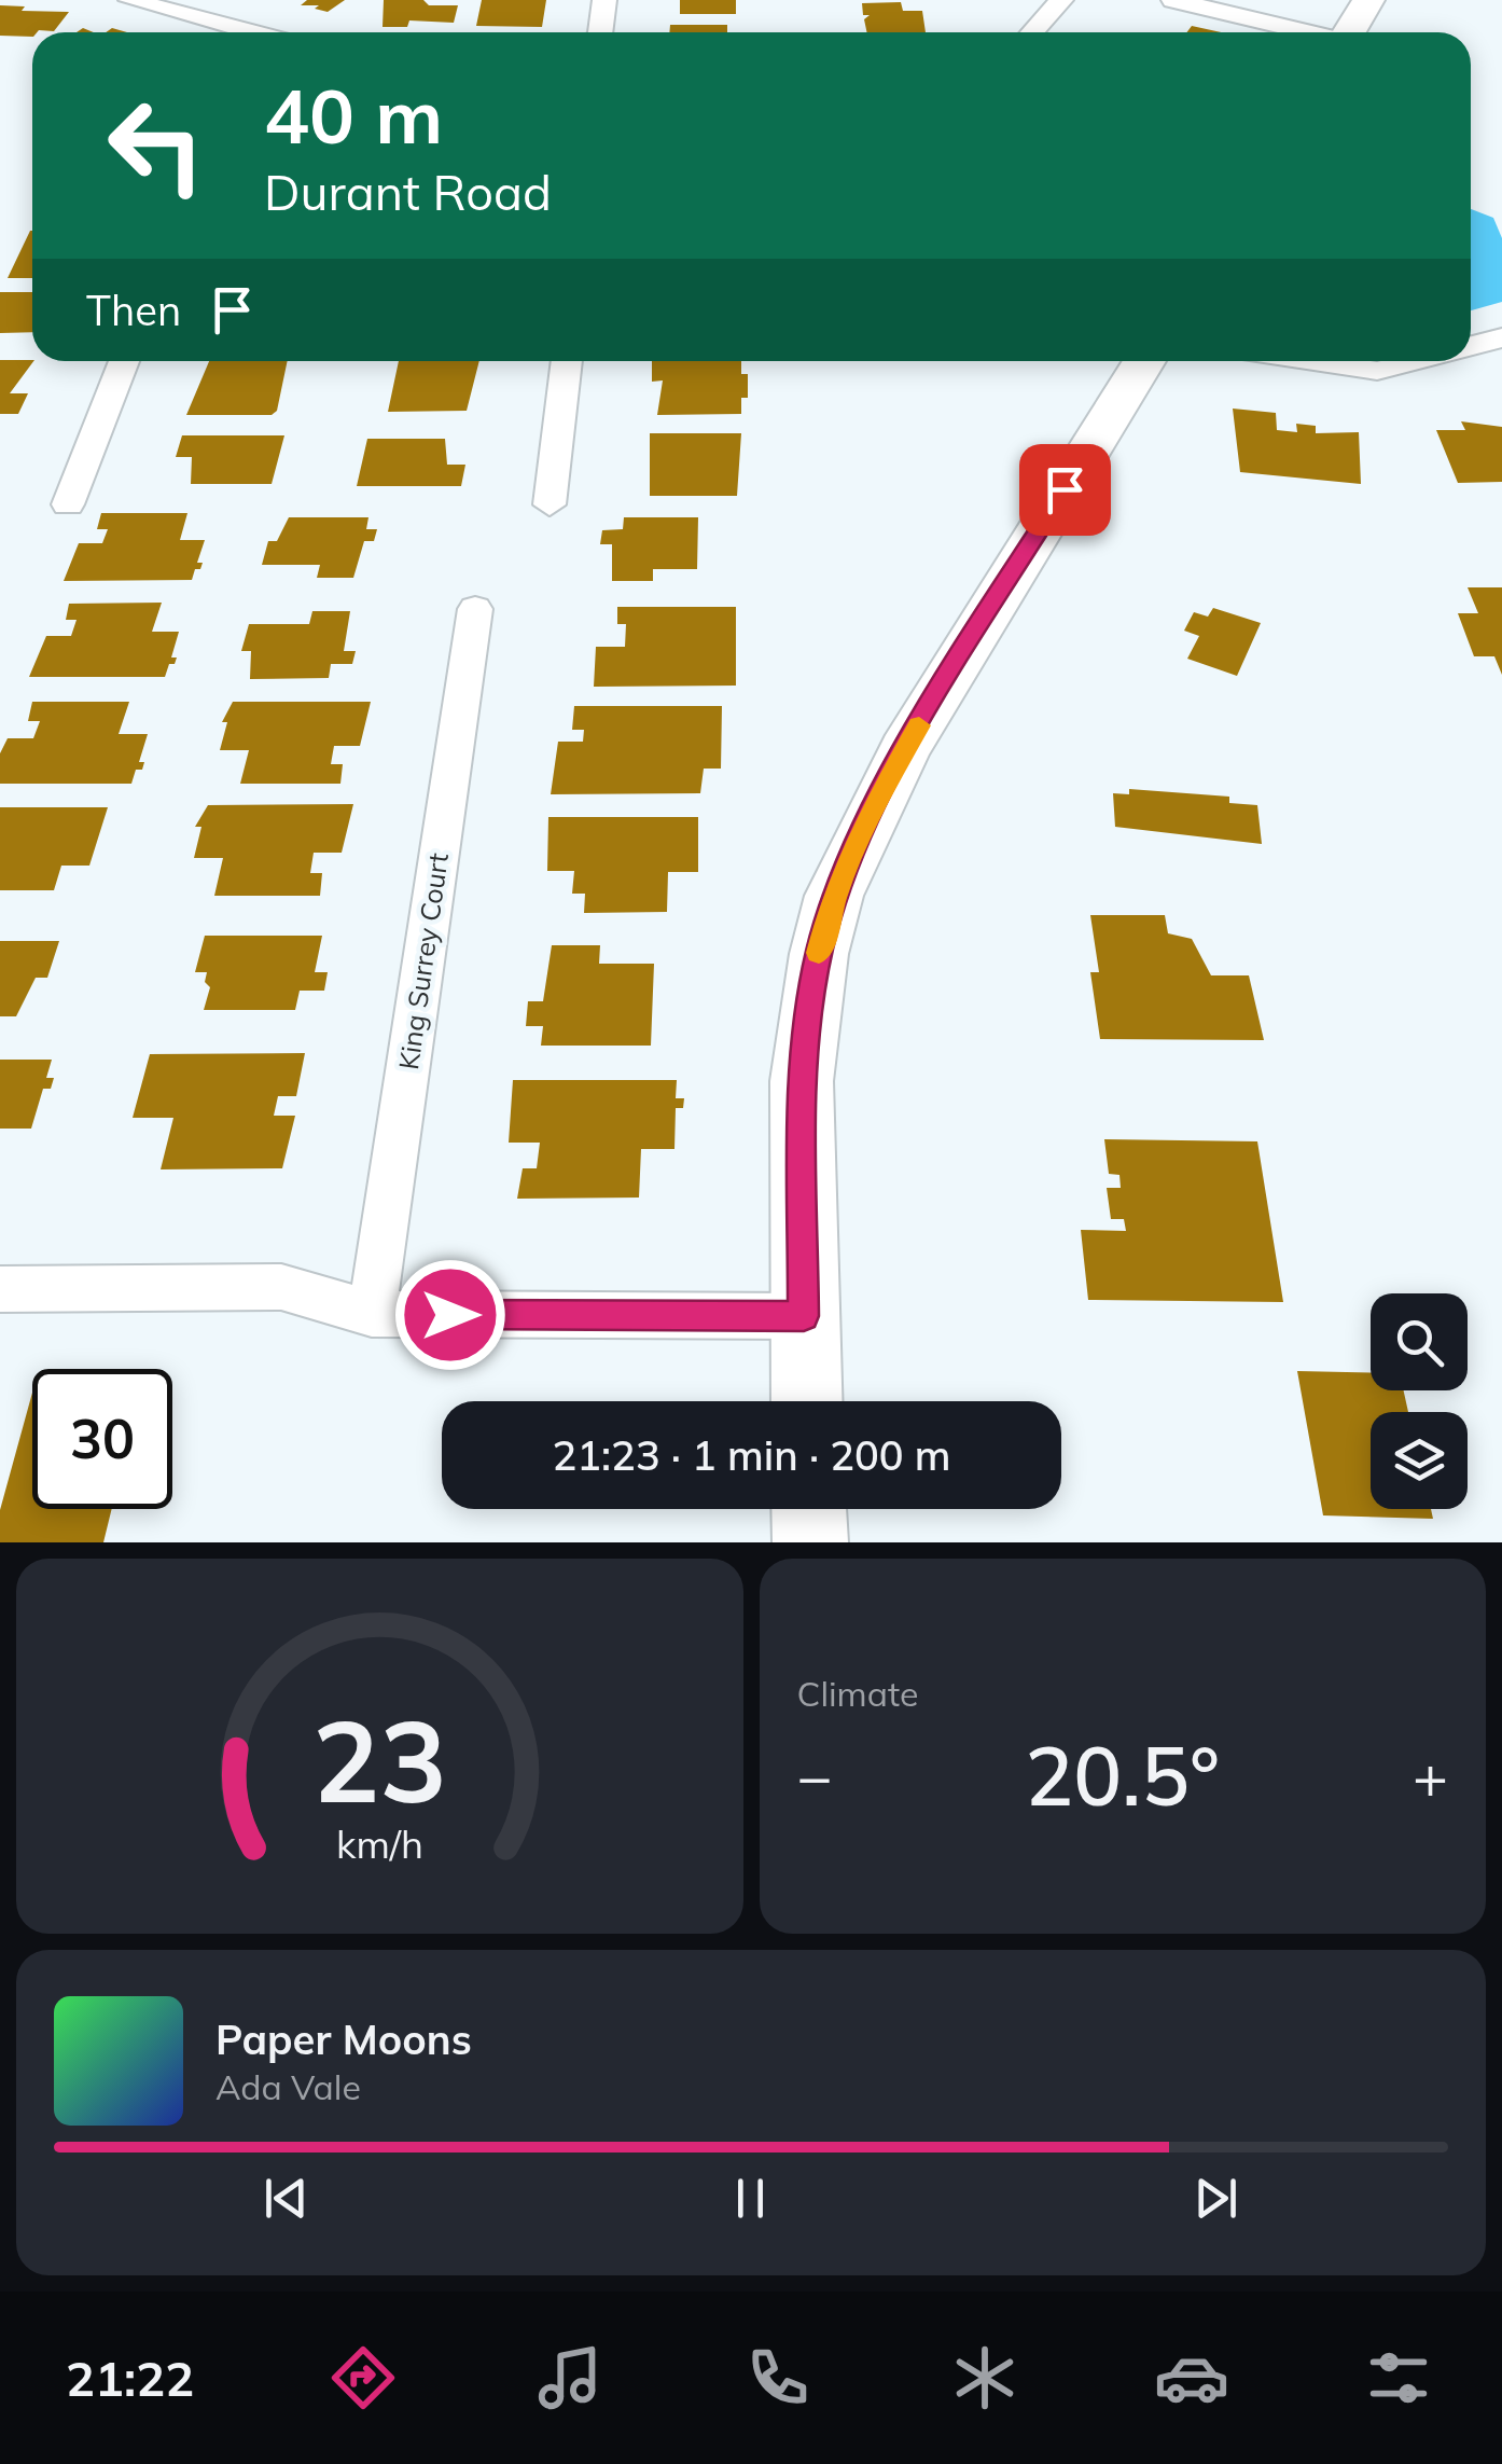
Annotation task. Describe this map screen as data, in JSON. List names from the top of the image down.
{
  "streets": {
    "street": ["King Surrey Court"]
  },
  "page": {
    "turn": ["40 m", "Durant Road"],
    "then": "Then",
    "limit": "30",
    "trip": "21:23 · 1 min · 200 m",
    "tile": "Climate",
    "heat": ["−", "20.5°", "+"],
    "song": ["Paper Moons", "Ada Vale"],
    "tabs": "21:22",
    "gauge": ["23", "km/h"]
  }
}
